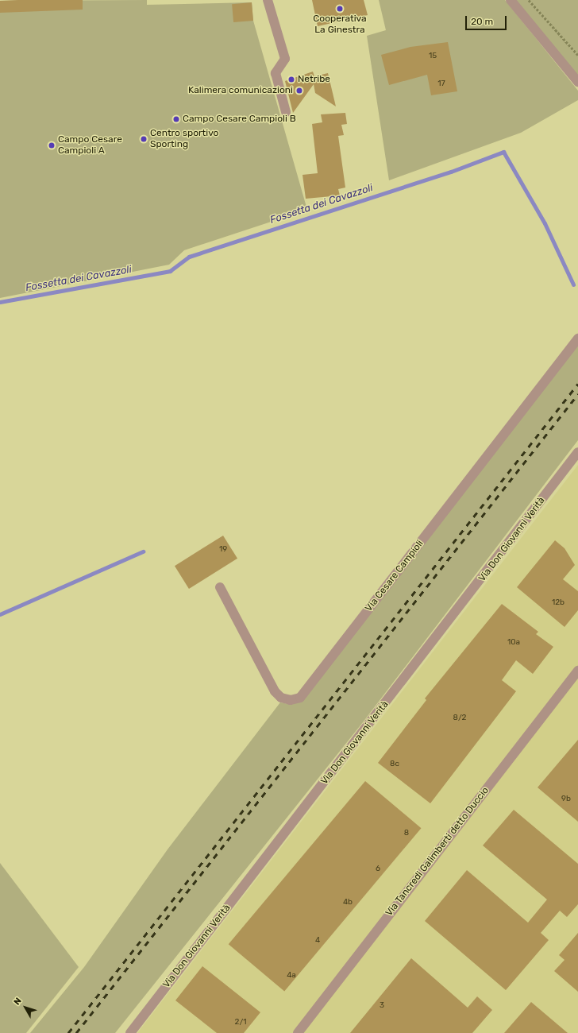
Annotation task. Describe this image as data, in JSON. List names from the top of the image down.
{
  "streets": {
    "street": ["Via Don Giovanni Verità", "Via Cesare Campioli", "Via Tancredi Galimberti detto Duccio"]
  },
  "water": ["Fossetta dei Cavazzoli"],
  "places": [
    "Cooperativa La Ginestra",
    "Netribe",
    "Kalimera comunicazioni",
    "Campo Cesare Campioli B",
    "Centro sportivo Sporting",
    "Campo Cesare Campioli A"
  ],
  "house_numbers": [
    "15",
    "17",
    "19",
    "12b",
    "10a",
    "8/2",
    "8c",
    "9b",
    "8",
    "6",
    "4b",
    "4",
    "4a",
    "3",
    "2/1"
  ],
  "scale_bar": "20 m",
  "north": "top left"
}
